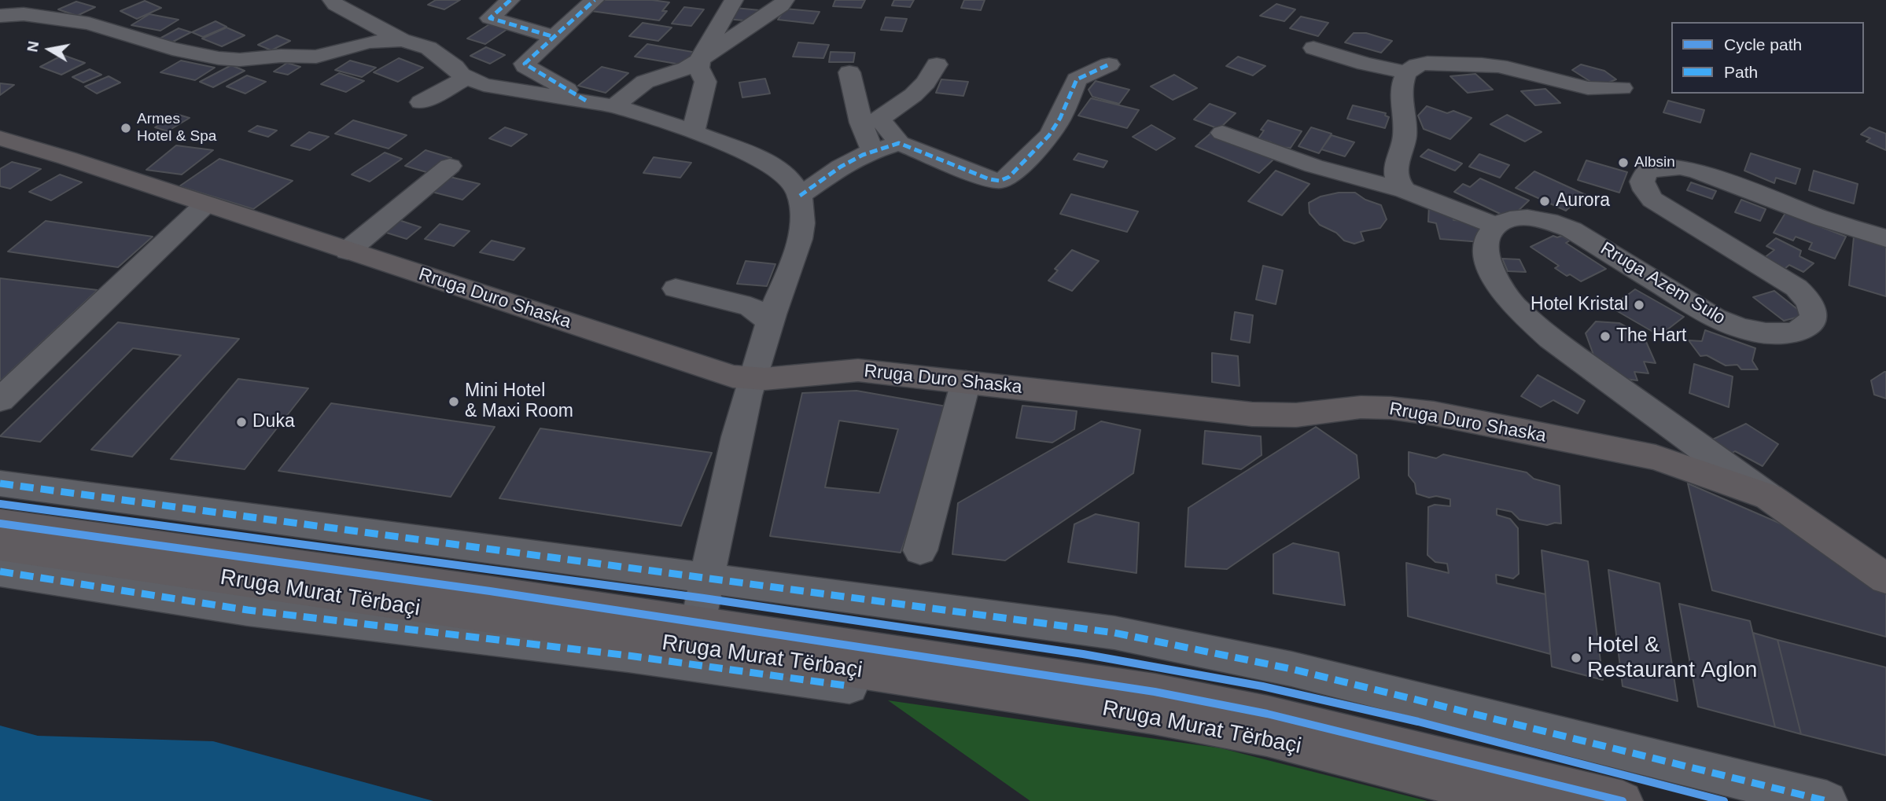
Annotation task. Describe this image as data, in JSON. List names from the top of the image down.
{
  "streets": {
    "main road": ["Rruga Duro Shaska", "Rruga Murat Tërbaçi"],
    "street": ["Rruga Azem Sulo"]
  },
  "places": [
    "Armes Hotel & Spa",
    "Albsin",
    "Aurora",
    "Hotel Kristal",
    "The Hart",
    "Mini Hotel & Maxi Room",
    "Duka",
    "Hotel & Restaurant Aglon"
  ],
  "legend": ["Cycle path", "Path"],
  "north": "left"
}
